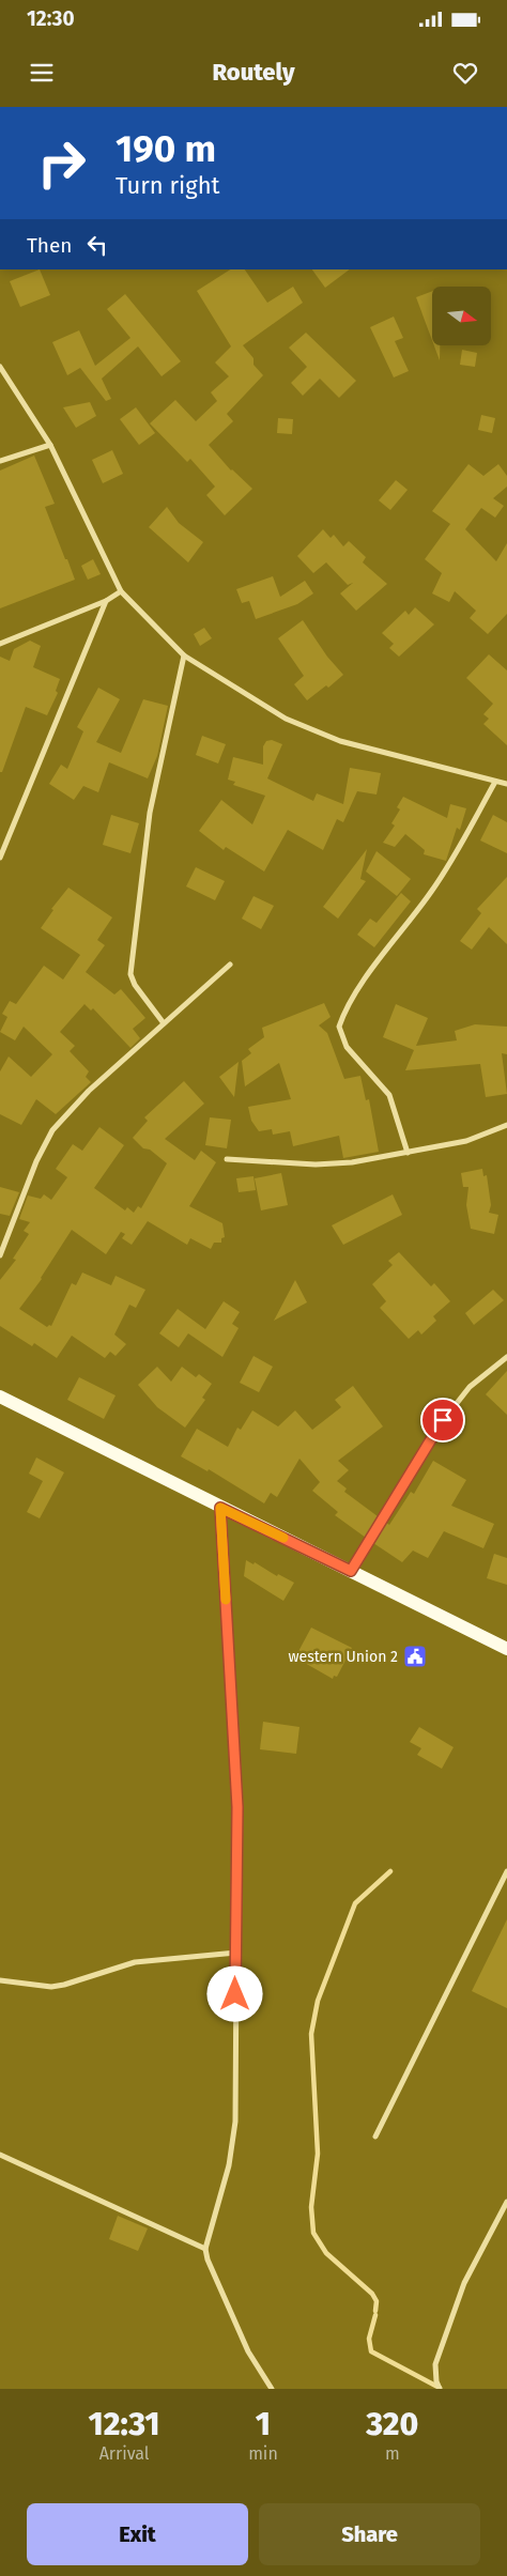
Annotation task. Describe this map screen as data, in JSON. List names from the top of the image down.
{
  "places": {
    "public building": ["western Union 2"]
  },
  "north": "right",
  "page": {
    "status": "12:30",
    "header": "Routely",
    "turn": ["190 m", "Turn right"],
    "then": "Then",
    "eta": [
      "12:31",
      "Arrival",
      "1",
      "min",
      "320",
      "m"
    ],
    "buttons": ["Exit", "Share"]
  }
}
